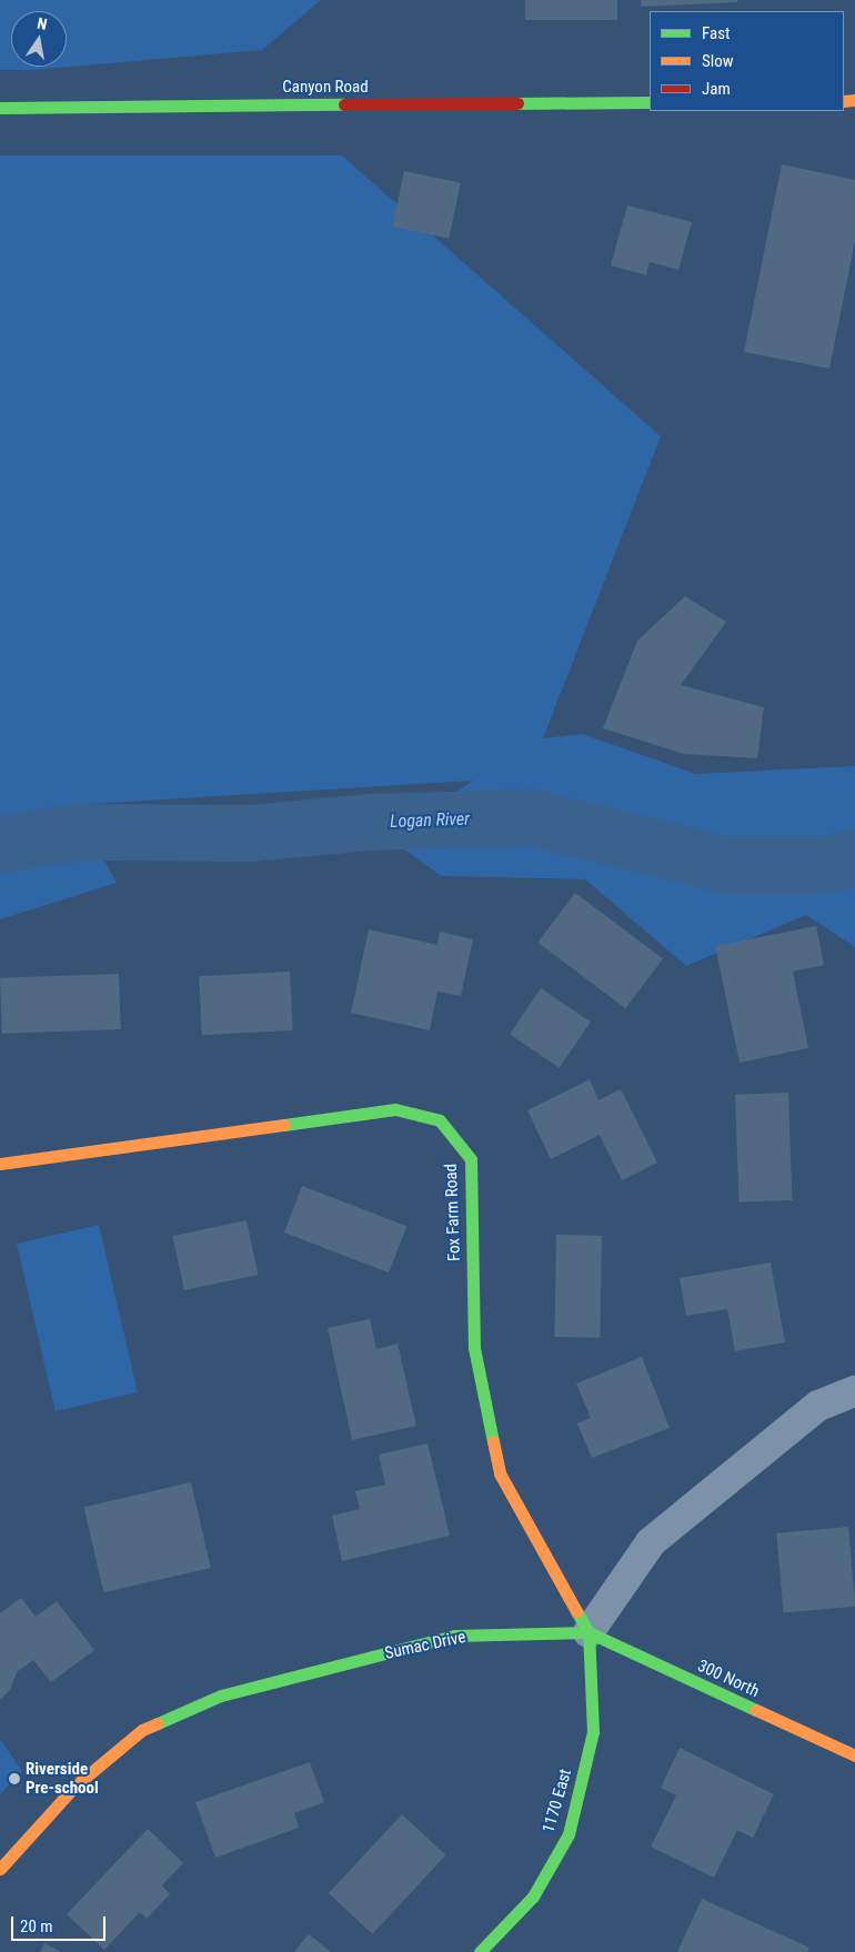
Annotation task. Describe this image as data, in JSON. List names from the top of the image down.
{
  "streets": {
    "street": [
      "Canyon Road",
      "Fox Farm Road",
      "Sumac Drive",
      "300 North",
      "1170 East"
    ]
  },
  "crossings": [
    ["Fox Farm Road", "Sumac Drive"],
    ["Fox Farm Road", "300 North"],
    ["Fox Farm Road", "1170 East"],
    ["Sumac Drive", "300 North"],
    ["Sumac Drive", "1170 East"],
    ["300 North", "1170 East"]
  ],
  "water": ["Logan River"],
  "places": ["Riverside Pre-school"],
  "legend": ["Fast", "Slow", "Jam"],
  "scale_bar": "20 m",
  "north": "top"
}
